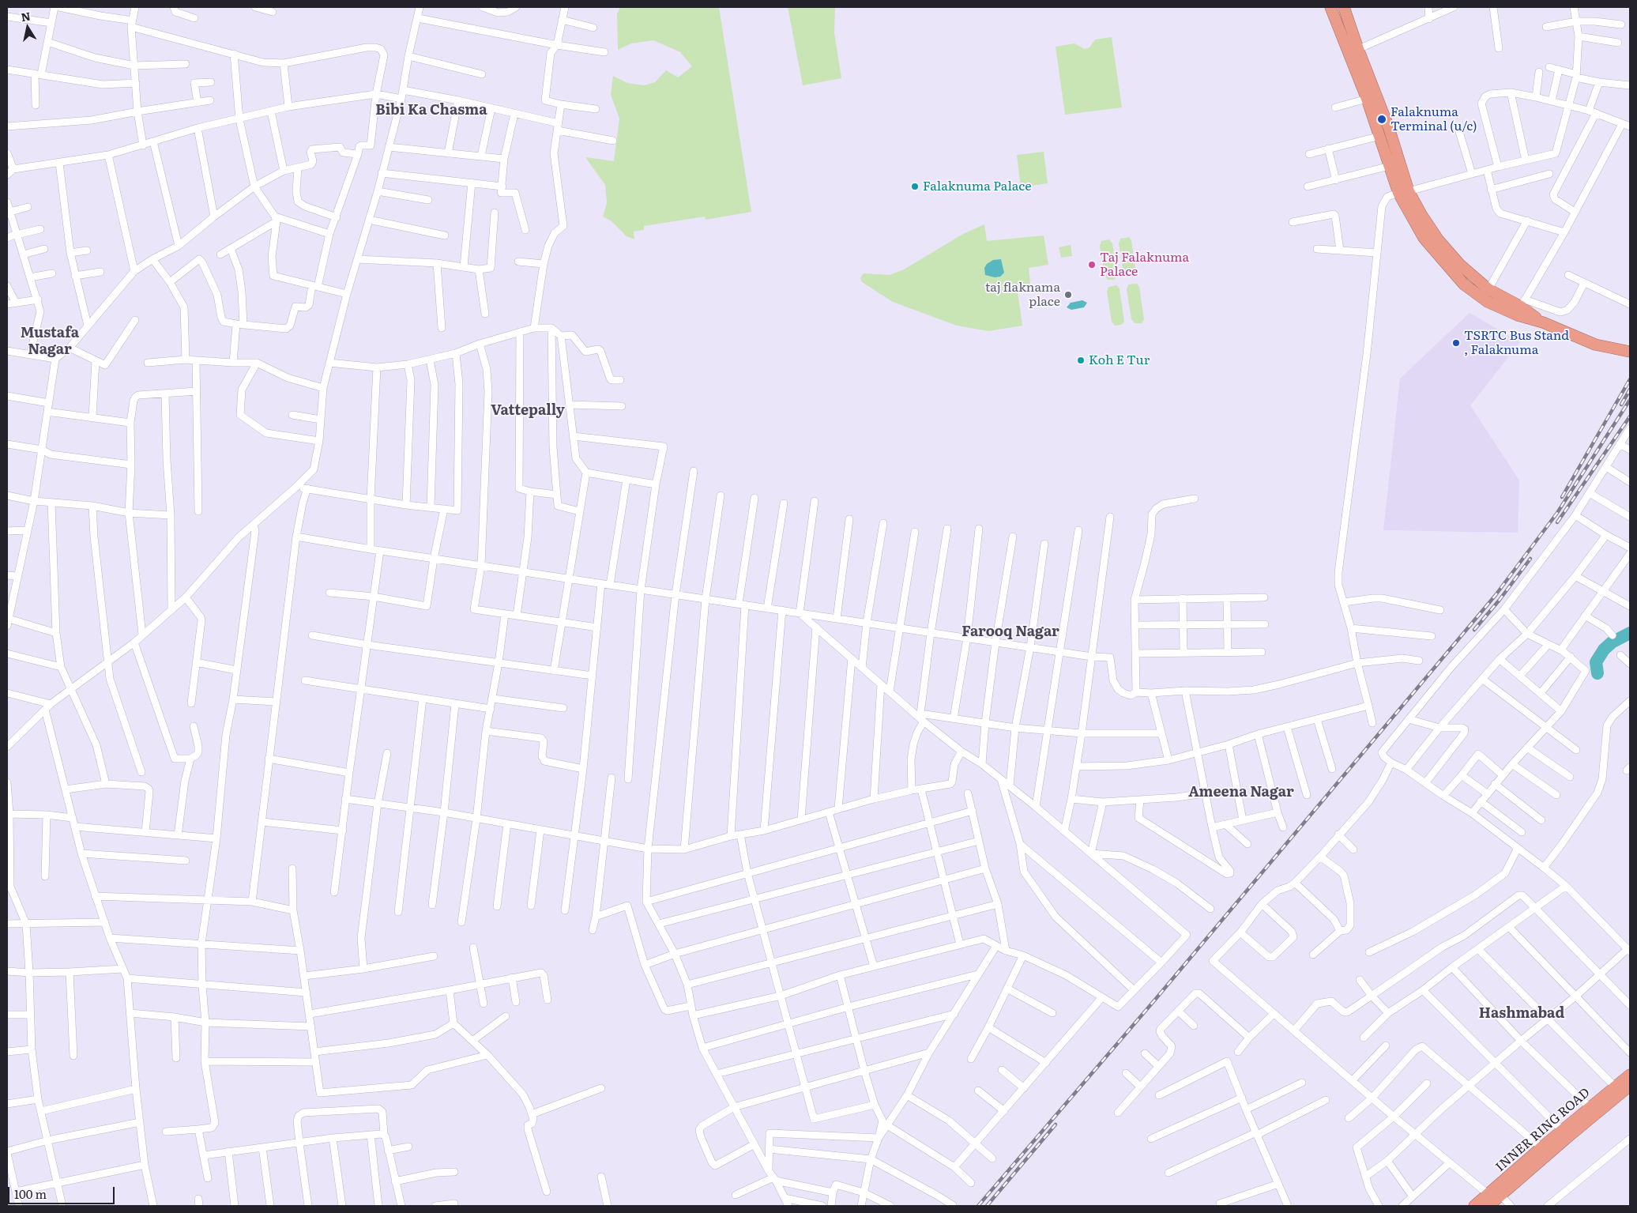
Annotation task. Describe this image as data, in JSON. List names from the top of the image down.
{
  "streets": {
    "highway": ["INNER RING ROAD"]
  },
  "districts": [
    "Bibi Ka Chasma",
    "Mustafa Nagar",
    "Vattepally",
    "Farooq Nagar",
    "Ameena Nagar",
    "Hashmabad"
  ],
  "places": [
    "Falaknuma Terminal (u/c)",
    "Falaknuma Palace",
    "Taj Falaknuma Palace",
    "taj flaknama place",
    "TSRTC Bus Stand , Falaknuma",
    "Koh E Tur"
  ],
  "scale_bar": "100 m",
  "north": "top"
}
